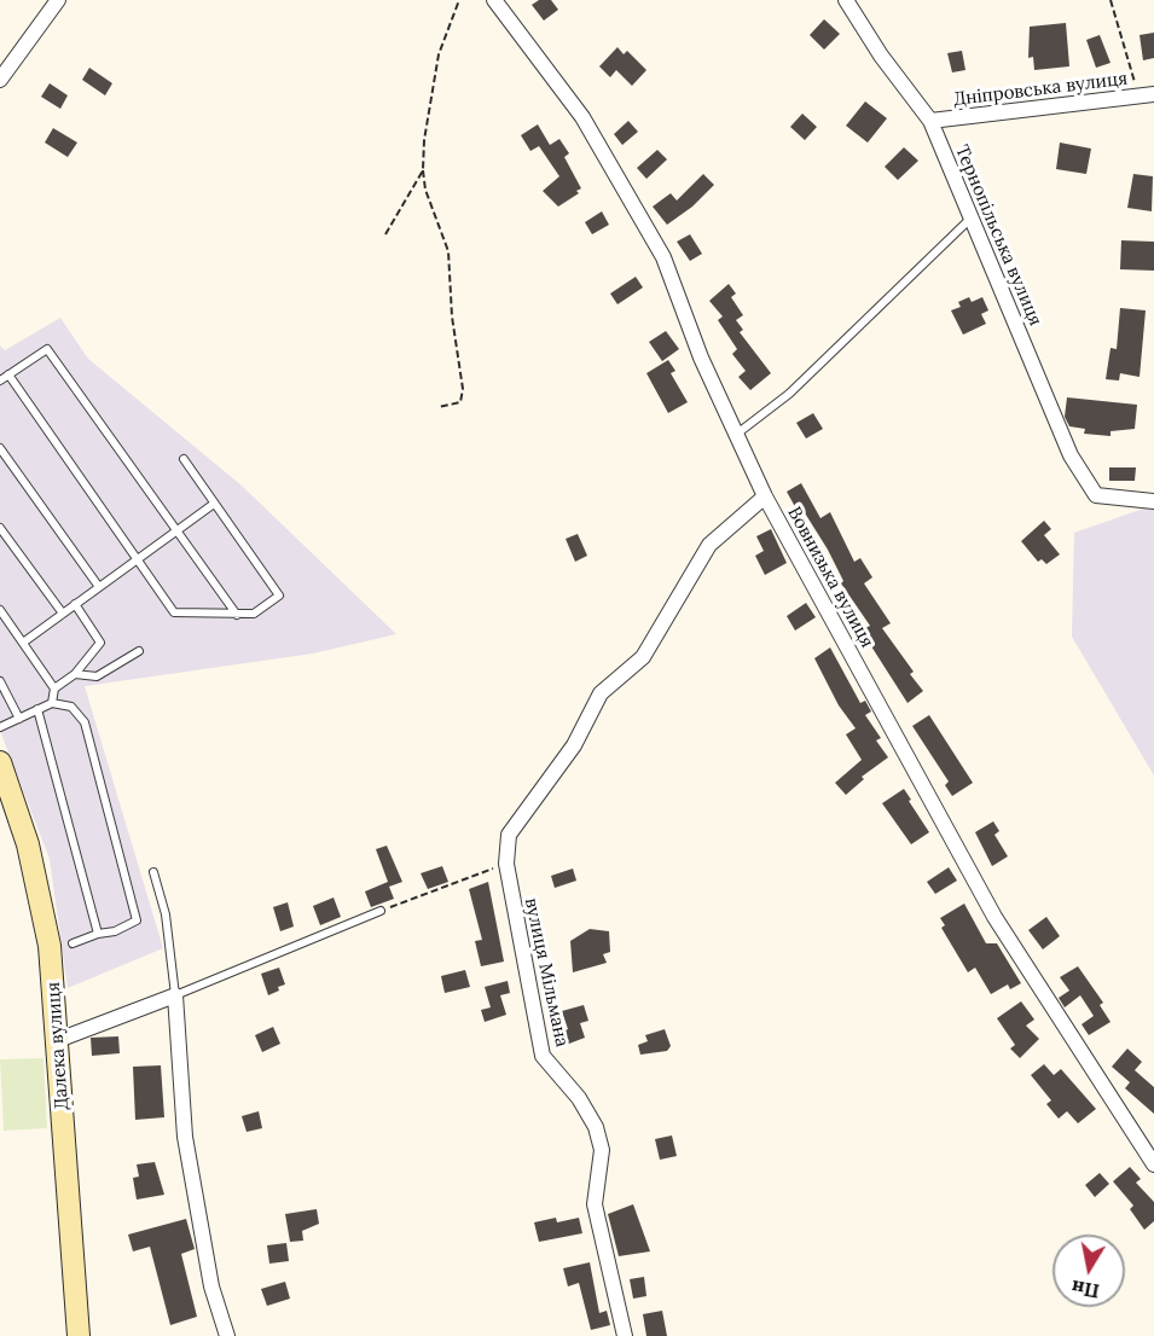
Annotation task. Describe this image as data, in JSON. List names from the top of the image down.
{
  "streets": {
    "street": [
      "Дніпровська вулиця",
      "Тернопільська вулиця",
      "Вовнизька вулиця",
      "вулиця Мільмана",
      "Далека вулиця"
    ]
  },
  "crossings": [
    ["Дніпровська вулиця", "Тернопільська вулиця"],
    ["Вовнизька вулиця", "вулиця Мільмана"]
  ],
  "north": "bottom"
}
